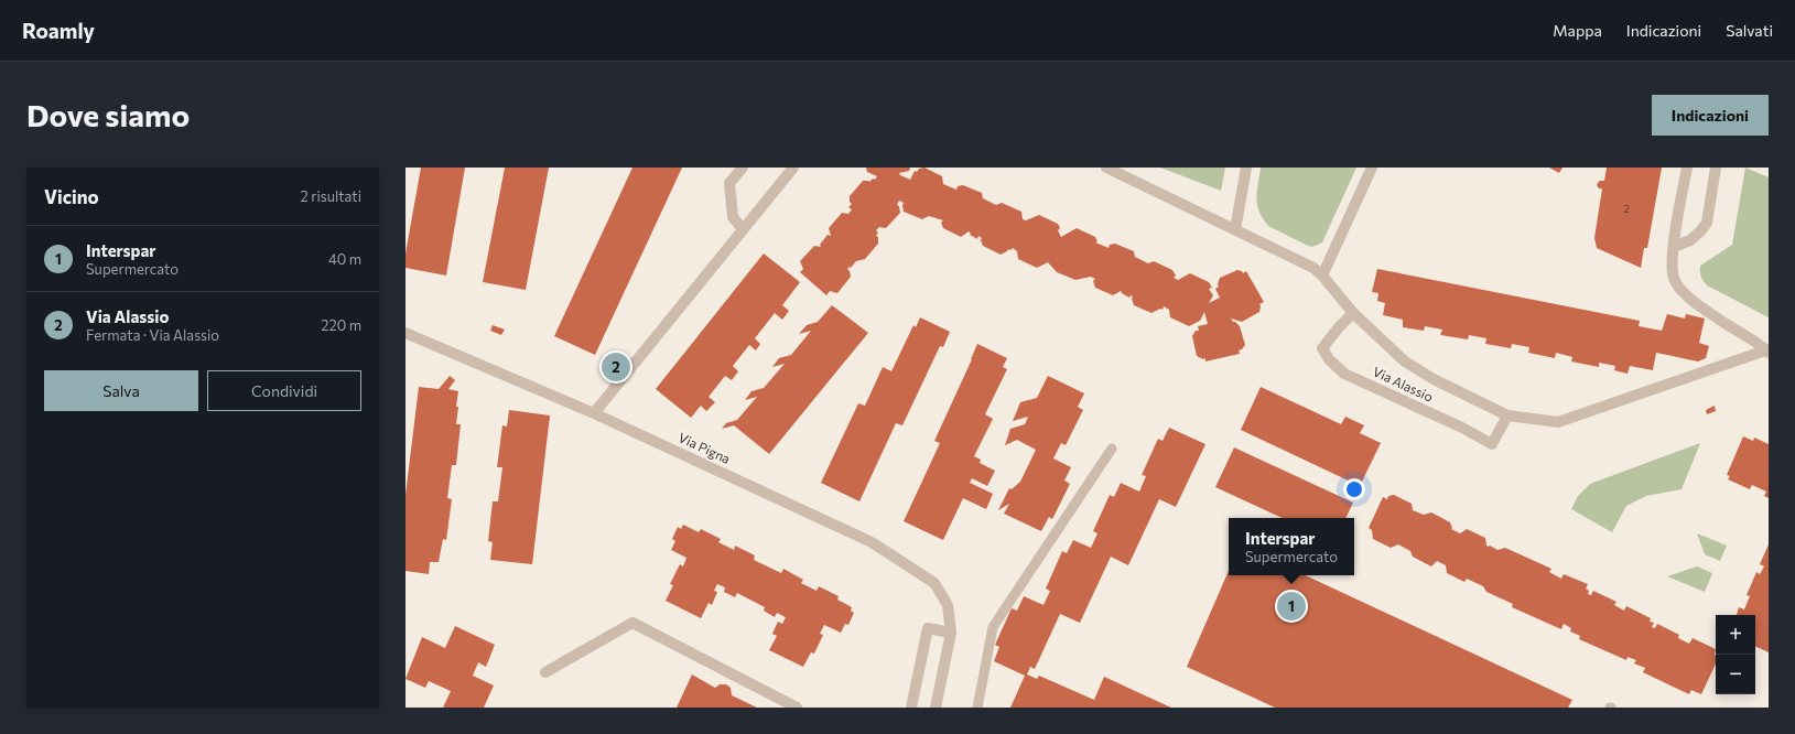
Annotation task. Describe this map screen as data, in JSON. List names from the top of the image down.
{
  "streets": {
    "street": ["Via Alassio", "Via Pigna"]
  },
  "house_numbers": ["2"],
  "page": {
    "header": "Roamly",
    "nav": ["Mappa", "Indicazioni", "Salvati"],
    "buttons": [
      "Indicazioni",
      ["Salva", "Condividi"]
    ],
    "title": "Dove siamo",
    "heading": ["Vicino", "2 risultati"],
    "list": [
      {
        "mark": "1",
        "name": "Interspar",
        "note": "Supermercato",
        "value": "40 m"
      },
      {
        "mark": "2",
        "name": "Via Alassio",
        "note": "Fermata · Via Alassio",
        "value": "220 m"
      }
    ],
    "pins": ["2", "1"],
    "popup": ["Interspar", "Supermercato"],
    "map_buttons": ["+", "−"]
  }
}
